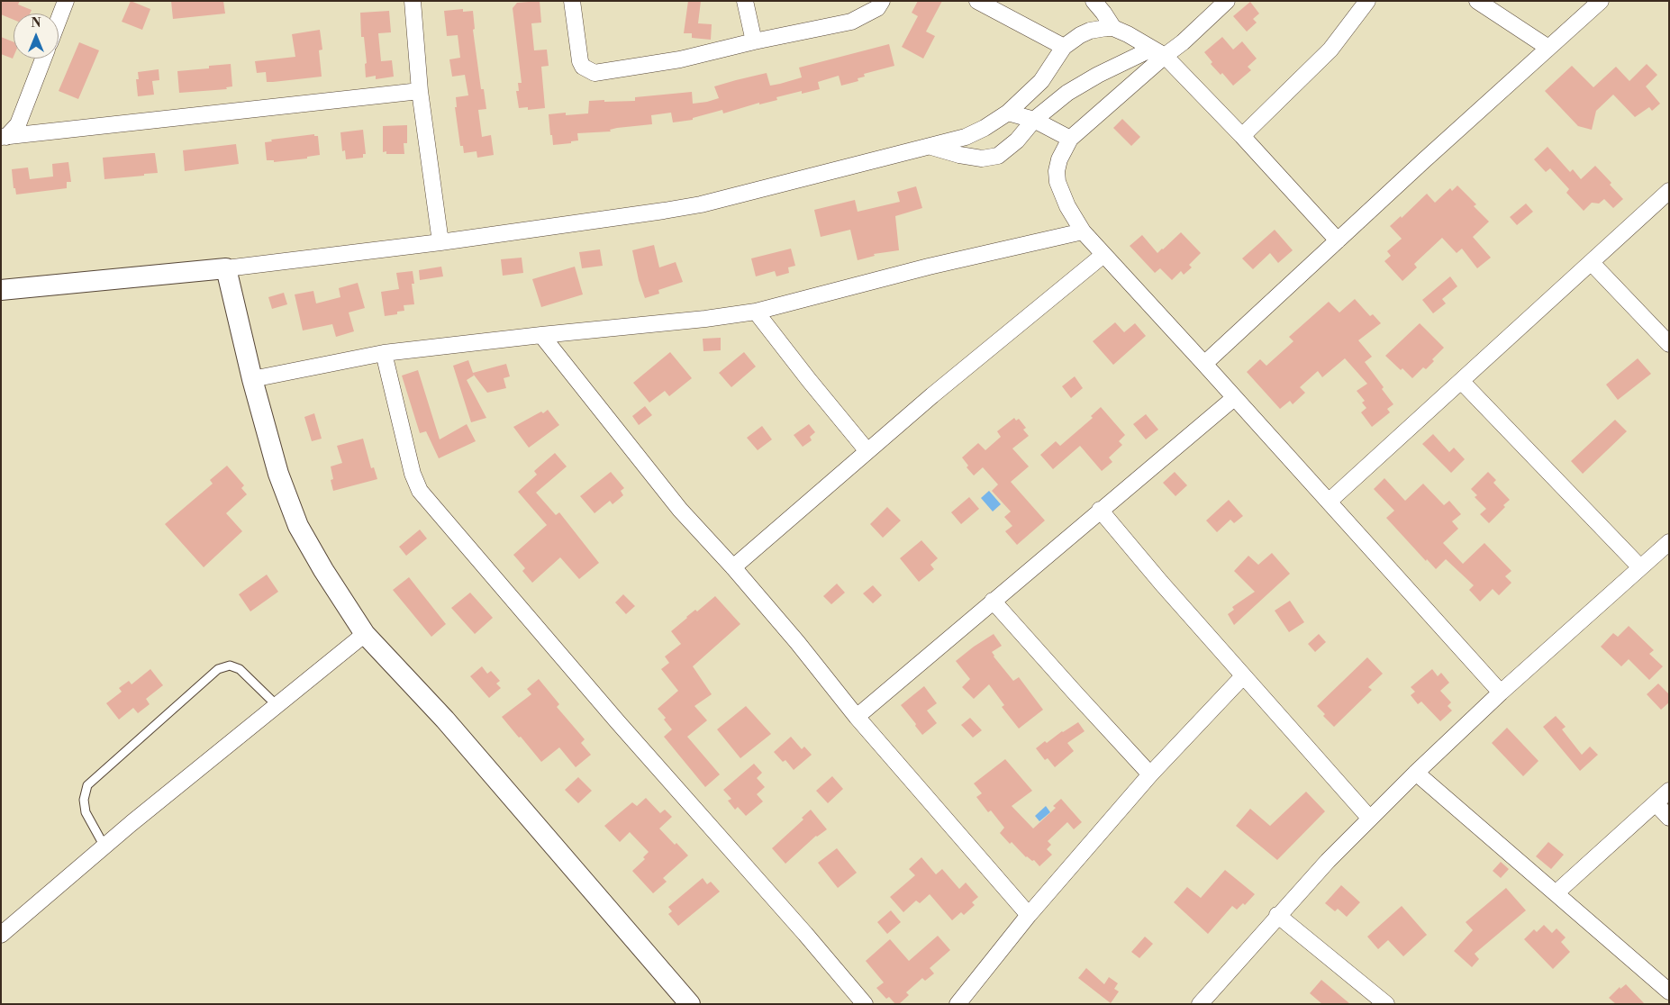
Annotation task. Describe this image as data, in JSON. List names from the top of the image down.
{
  "north": "top"
}
